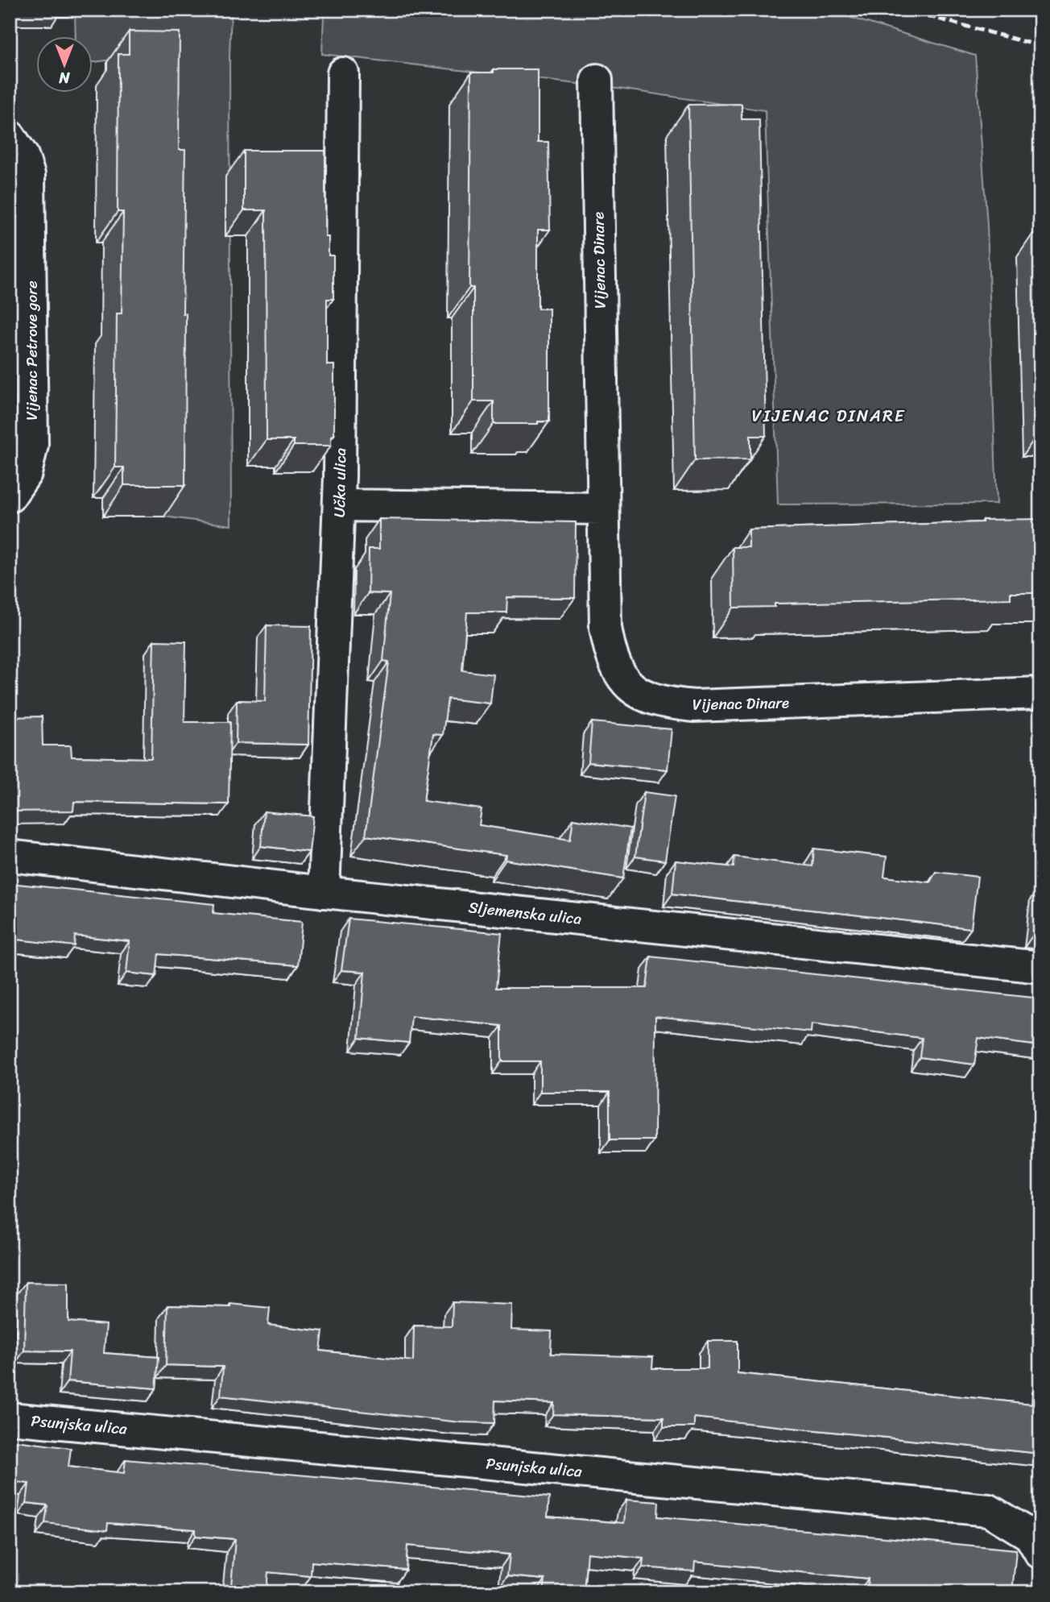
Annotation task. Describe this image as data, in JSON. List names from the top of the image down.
{
  "streets": {
    "street": [
      "Vijenac Dinare",
      "Vijenac Petrove gore",
      "Učka ulica",
      "Sljemenska ulica",
      "Psunjska ulica"
    ]
  },
  "crossings": [
    ["Učka ulica", "Sljemenska ulica"]
  ],
  "districts": ["VIJENAC DINARE"],
  "north": "bottom"
}
